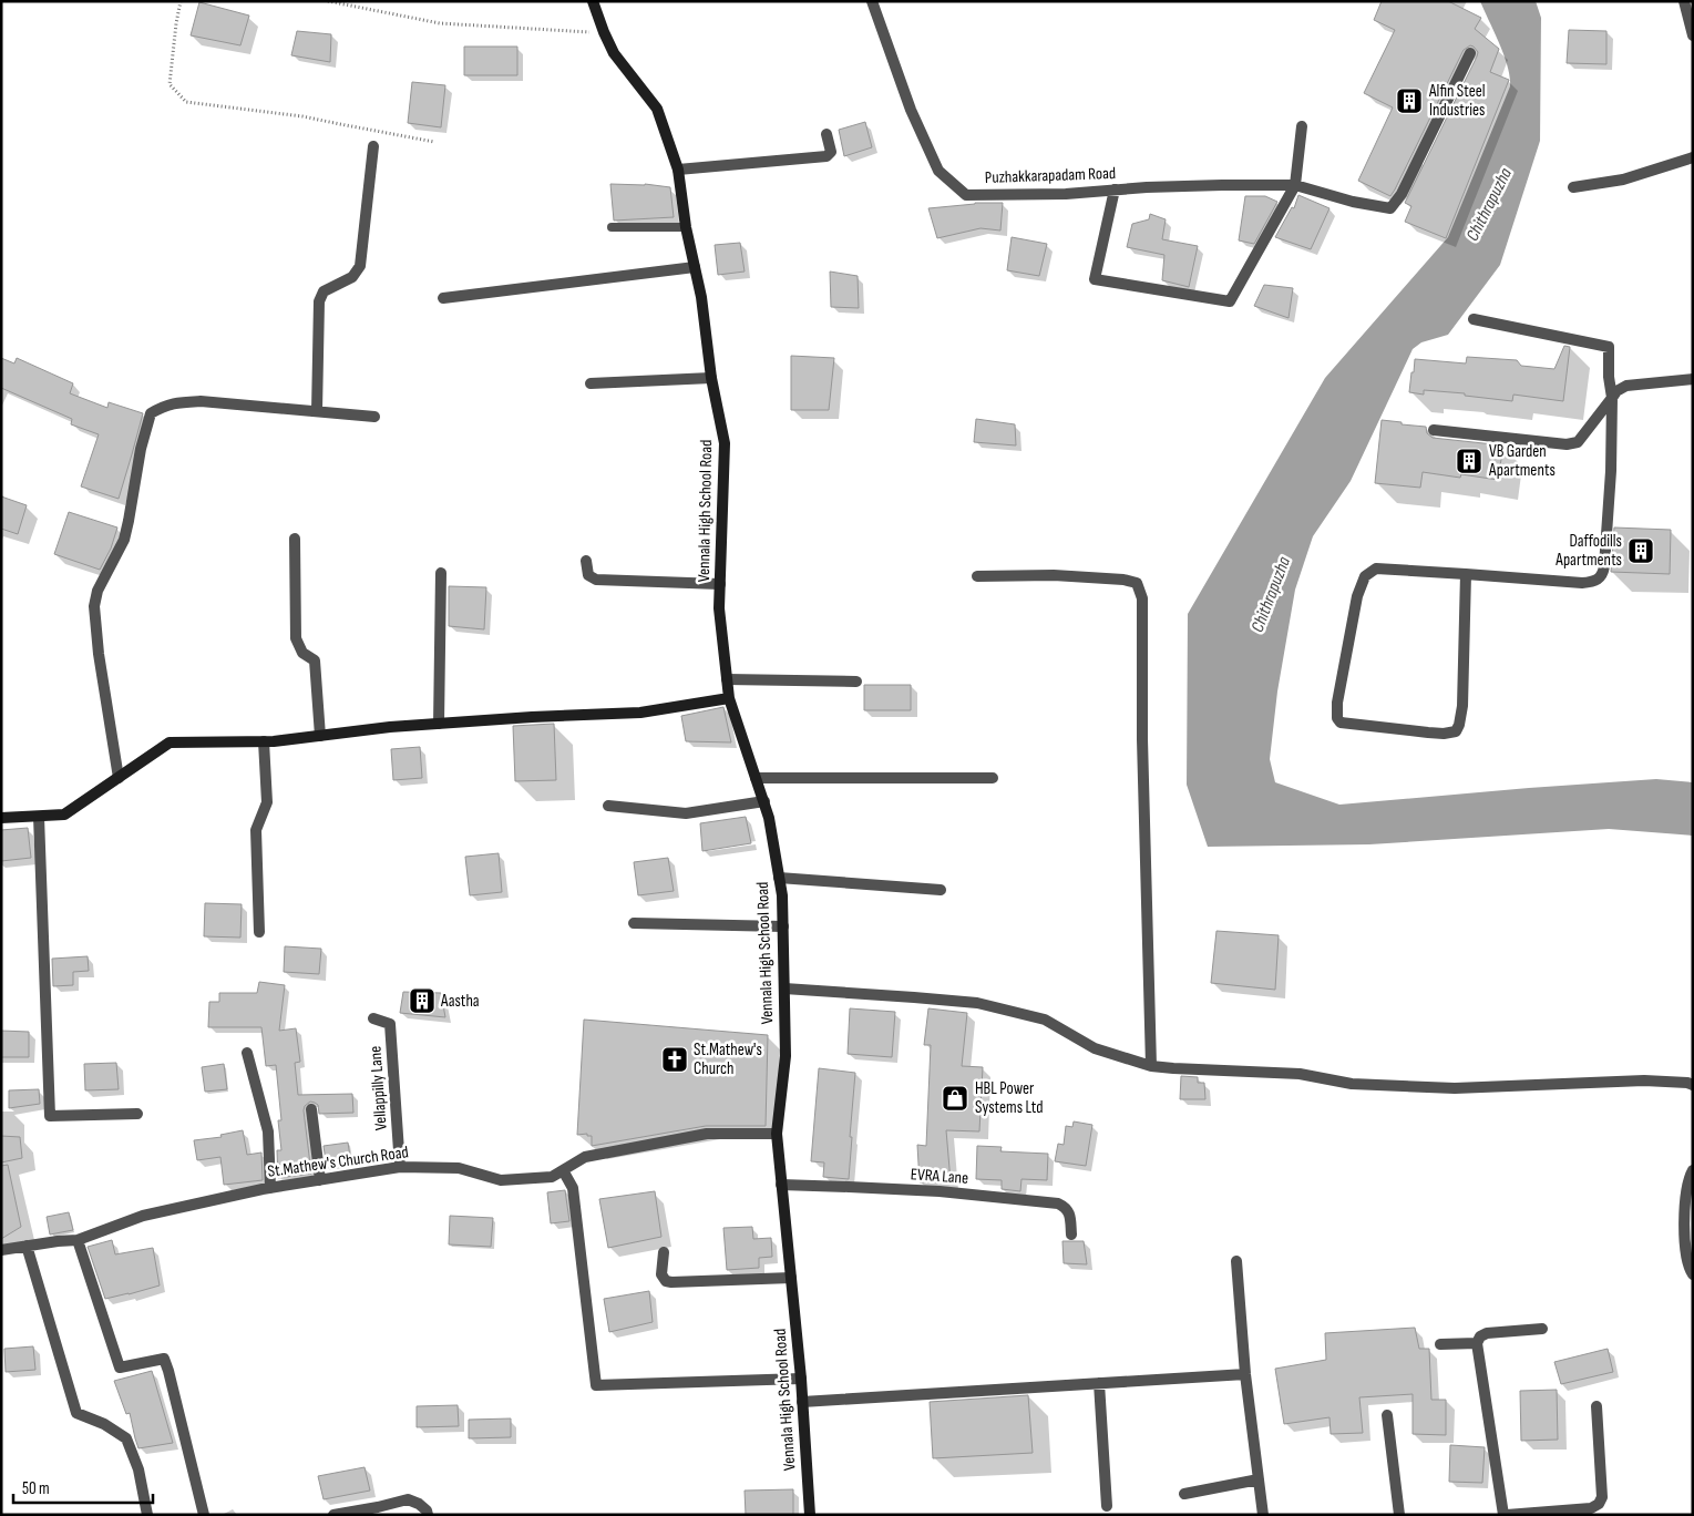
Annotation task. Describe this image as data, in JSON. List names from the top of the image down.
{
  "streets": {
    "main road": ["Vennala High School Road"],
    "street": [
      "Puzhakkarapadam Road",
      "Vellappilly Lane",
      "St.Mathew's Church Road",
      "EVRA Lane"
    ]
  },
  "crossings": [
    ["Vennala High School Road", "St.Mathew's Church Road"],
    ["Vennala High School Road", "EVRA Lane"],
    ["Vellappilly Lane", "St.Mathew's Church Road"]
  ],
  "water": ["Chithrapuzha"],
  "places": {
    "building": [
      "Alfin Steel Industries",
      "VB Garden Apartments",
      "Daffodills Apartments",
      "Aastha"
    ],
    "church": ["St.Mathew's Church"],
    "shop": ["HBL Power Systems Ltd"]
  },
  "scale_bar": "50 m"
}
